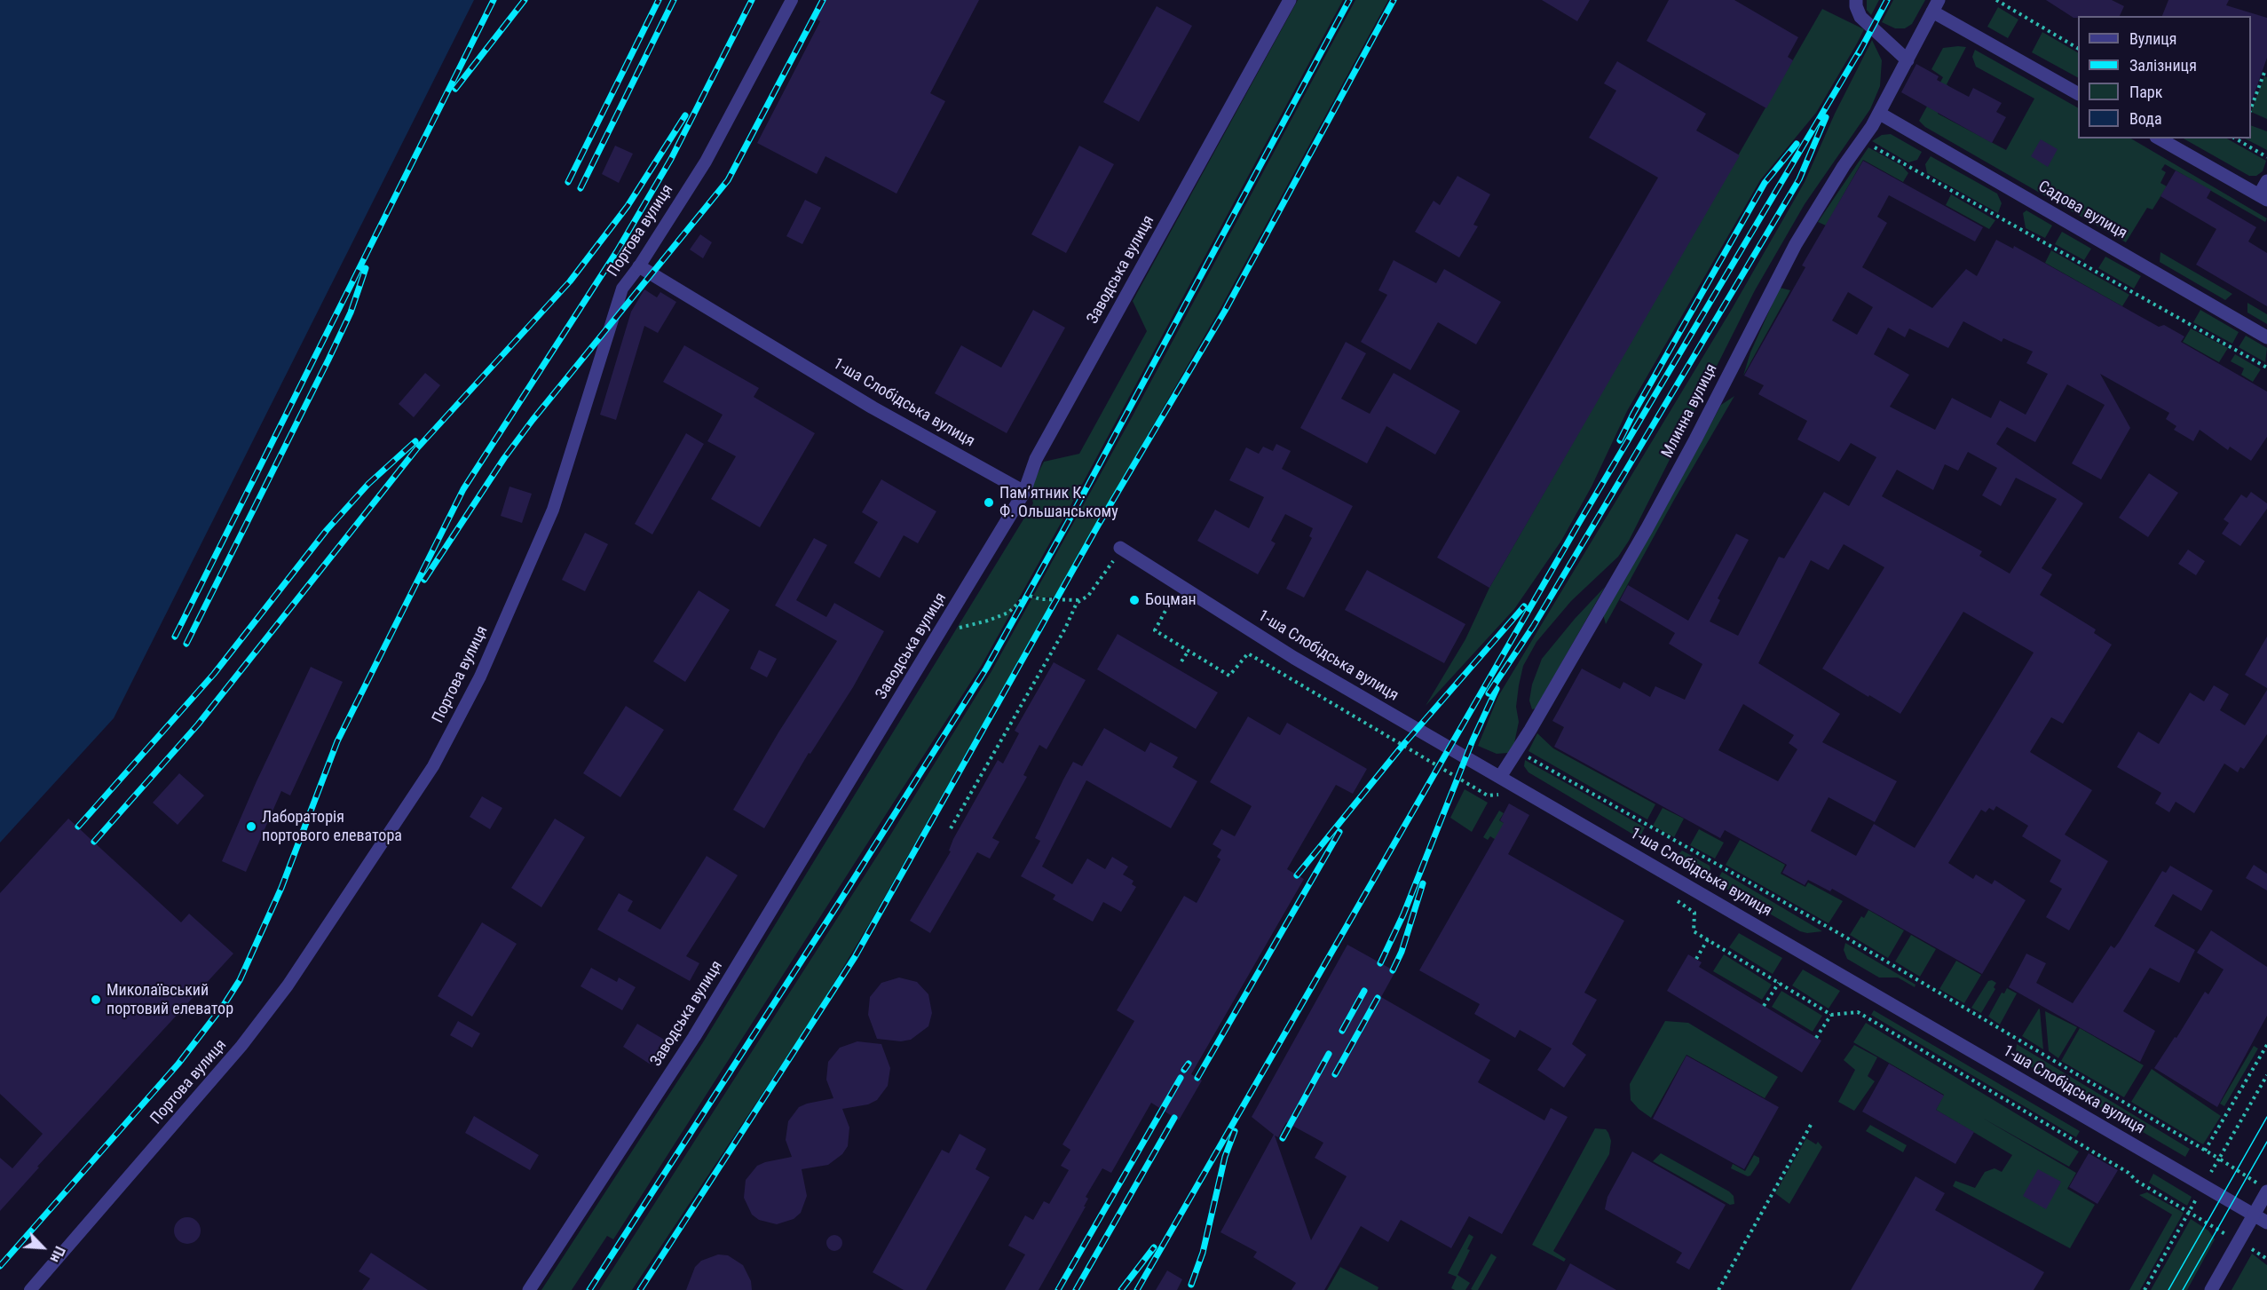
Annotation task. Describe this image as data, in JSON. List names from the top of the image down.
{
  "streets": {
    "street": [
      "Садова вулиця",
      "Заводська вулиця",
      "1-ша Слобідська вулиця",
      "Млинна вулиця"
    ],
    "lane": ["Портова вулиця"]
  },
  "crossings": [
    ["Садова вулиця", "Млинна вулиця"],
    ["Портова вулиця", "1-ша Слобідська вулиця"],
    ["Заводська вулиця", "1-ша Слобідська вулиця"],
    ["1-ша Слобідська вулиця", "Млинна вулиця"]
  ],
  "places": [
    "Пам’ятник К. Ф. Ольшанському",
    "Боцман",
    "Лабораторія портового елеватора",
    "Миколаївський портовий елеватор"
  ],
  "legend": [
    "Вулиця",
    "Залізниця",
    "Парк",
    "Вода"
  ],
  "north": "bottom right"
}
